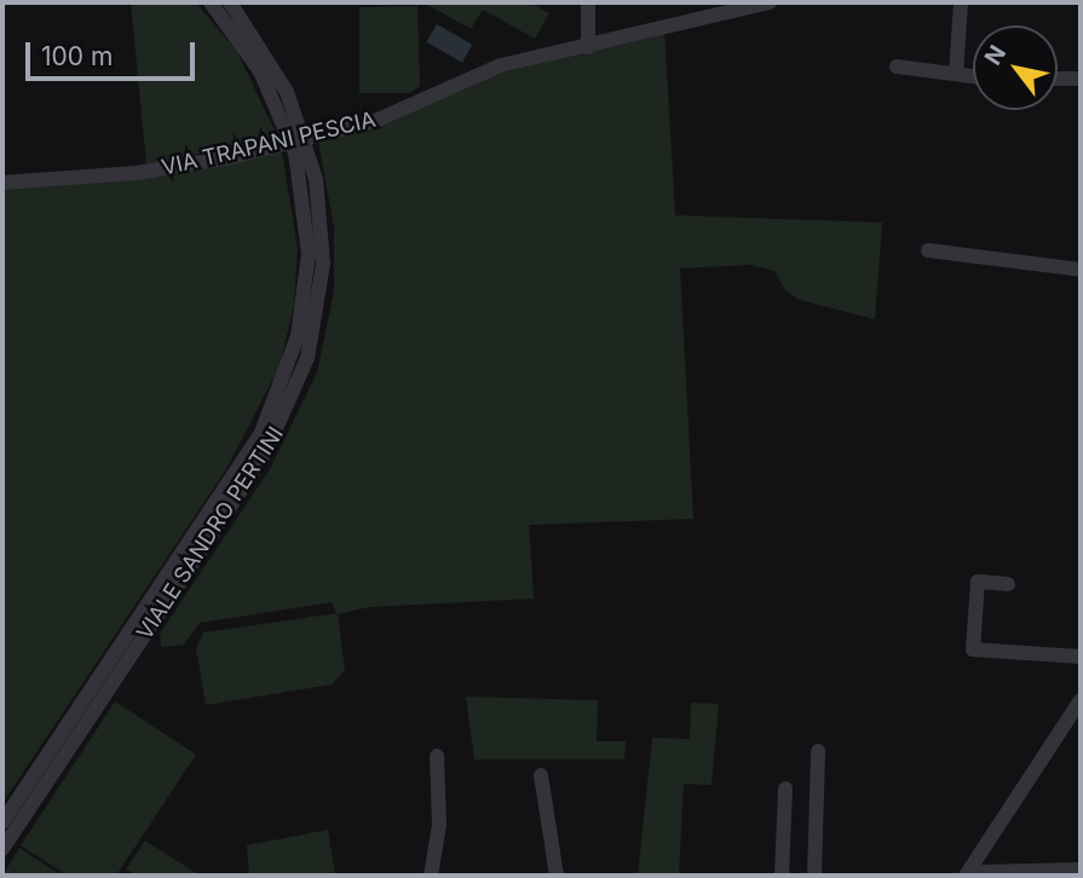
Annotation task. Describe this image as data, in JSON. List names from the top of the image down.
{
  "streets": {
    "street": ["VIA TRAPANI PESCIA", "VIALE SANDRO PERTINI"]
  },
  "crossings": [
    ["VIA TRAPANI PESCIA", "VIALE SANDRO PERTINI"]
  ],
  "scale_bar": "100 m",
  "north": "top left"
}
